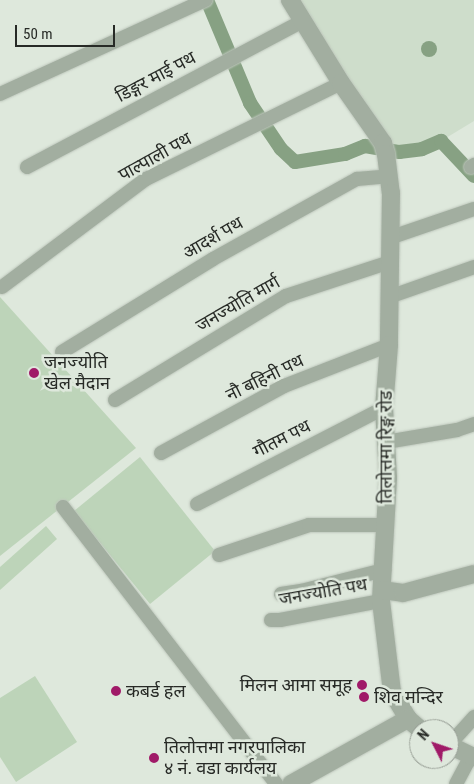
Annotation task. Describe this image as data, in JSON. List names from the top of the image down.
{
  "streets": {
    "street": [
      "डिङ्गर माई पथ",
      "पाल्पाली पथ",
      "आदर्श पथ",
      "जनज्योति मार्ग",
      "नौ बहिनी पथ",
      "गौतम पथ",
      "तिलोत्तमा रिङ्ग रोड",
      "जनज्योति पथ"
    ]
  },
  "crossings": [
    ["डिङ्गर माई पथ", "तिलोत्तमा रिङ्ग रोड"],
    ["पाल्पाली पथ", "तिलोत्तमा रिङ्ग रोड"],
    ["आदर्श पथ", "तिलोत्तमा रिङ्ग रोड"],
    ["जनज्योति मार्ग", "तिलोत्तमा रिङ्ग रोड"],
    ["नौ बहिनी पथ", "तिलोत्तमा रिङ्ग रोड"],
    ["गौतम पथ", "तिलोत्तमा रिङ्ग रोड"],
    ["तिलोत्तमा रिङ्ग रोड", "जनज्योति पथ"]
  ],
  "places": [
    "जनज्योति खेल मैदान",
    "मिलन आमा समूह",
    "कबर्ड हल",
    "शिव मन्दिर",
    "तिलोत्तमा नगरपालिका ४ नं. वडा कार्यलय"
  ],
  "scale_bar": "50 m",
  "north": "top left"
}
